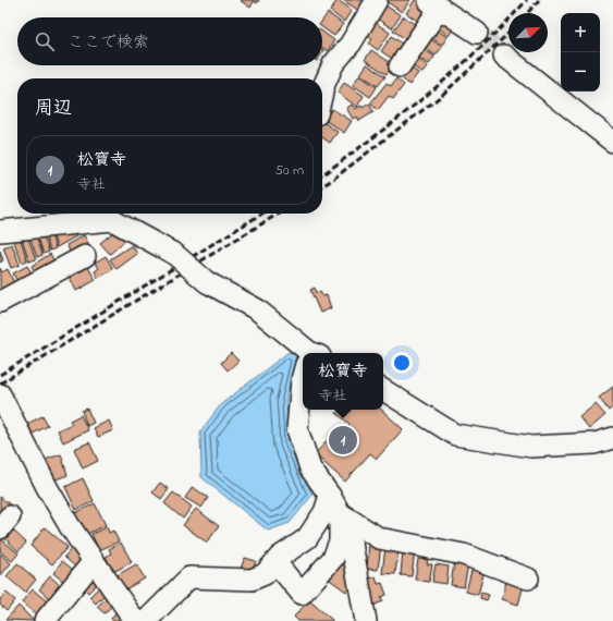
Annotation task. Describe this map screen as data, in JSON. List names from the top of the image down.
{
  "north": "top right",
  "page": {
    "map_buttons": ["+", "−"],
    "search": "ここで検索",
    "heading": "周辺",
    "list": [
      {
        "mark": "1",
        "name": "松寶寺",
        "note": "寺社",
        "value": "50 m"
      }
    ],
    "popup": ["松寶寺", "寺社"],
    "pins": "1"
  }
}
